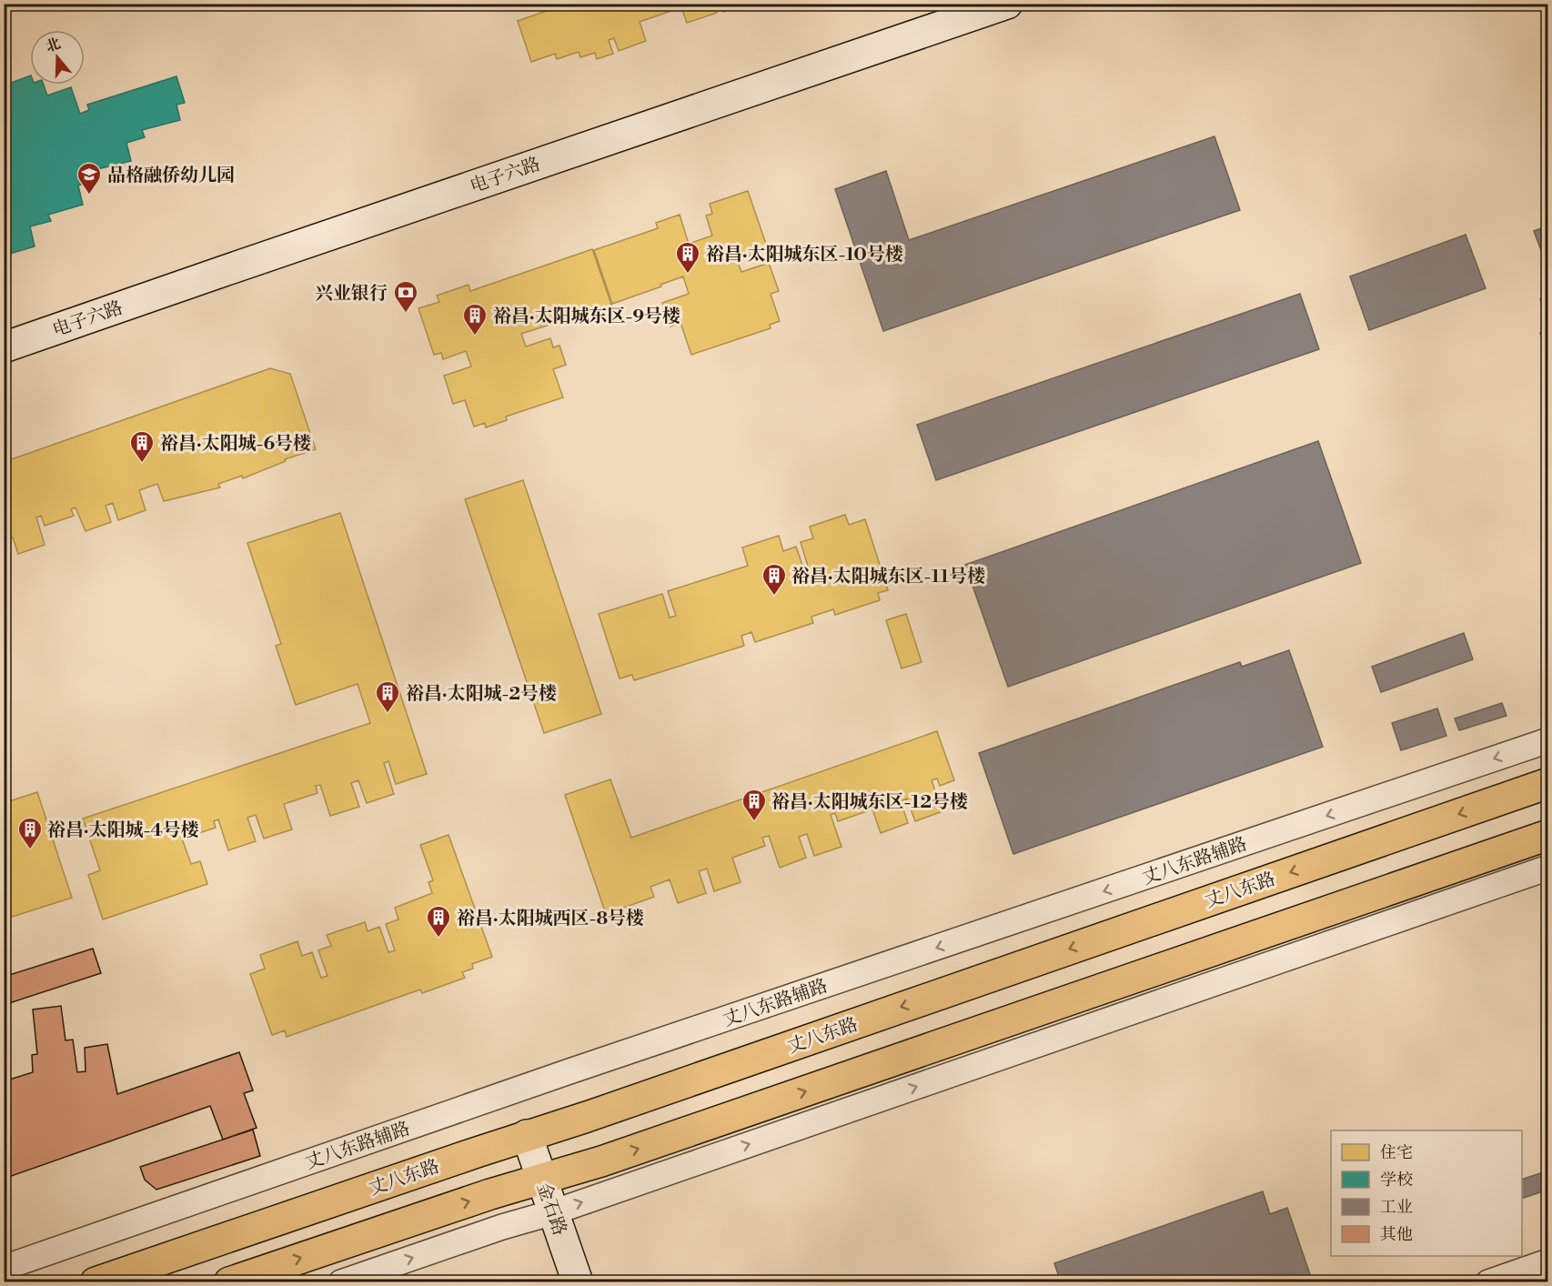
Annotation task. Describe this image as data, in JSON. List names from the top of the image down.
{
  "streets": {
    "main road": ["丈八东路"],
    "street": ["电子六路", "丈八东路辅路", "金石路"]
  },
  "crossings": [
    ["丈八东路", "金石路"]
  ],
  "places": {
    "school or university": ["品格融侨幼儿园"],
    "building": [
      "裕昌·太阳城东区-10号楼",
      "裕昌·太阳城东区-9号楼",
      "裕昌·太阳城-6号楼",
      "裕昌·太阳城东区-11号楼",
      "裕昌·太阳城-2号楼",
      "裕昌·太阳城东区-12号楼",
      "裕昌·太阳城-4号楼",
      "裕昌·太阳城西区-8号楼"
    ],
    "bank": ["兴业银行"]
  },
  "legend": [
    "住宅",
    "学校",
    "工业",
    "其他"
  ],
  "north": "top"
}
